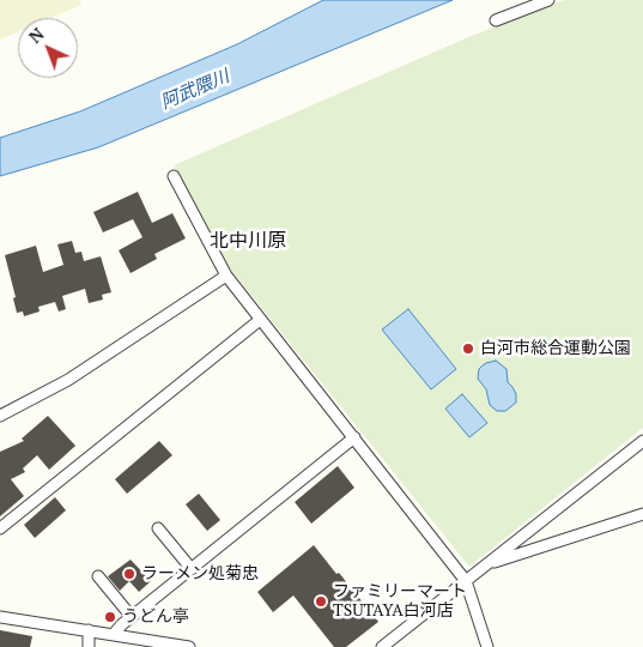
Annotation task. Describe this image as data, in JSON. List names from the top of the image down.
{
  "districts": ["北中川原"],
  "water": ["阿武隈川"],
  "places": [
    "白河市総合運動公園",
    "ラーメン処菊忠",
    "ファミリーマート TSUTAYA白河店",
    "うどん亭"
  ],
  "north": "top left"
}
